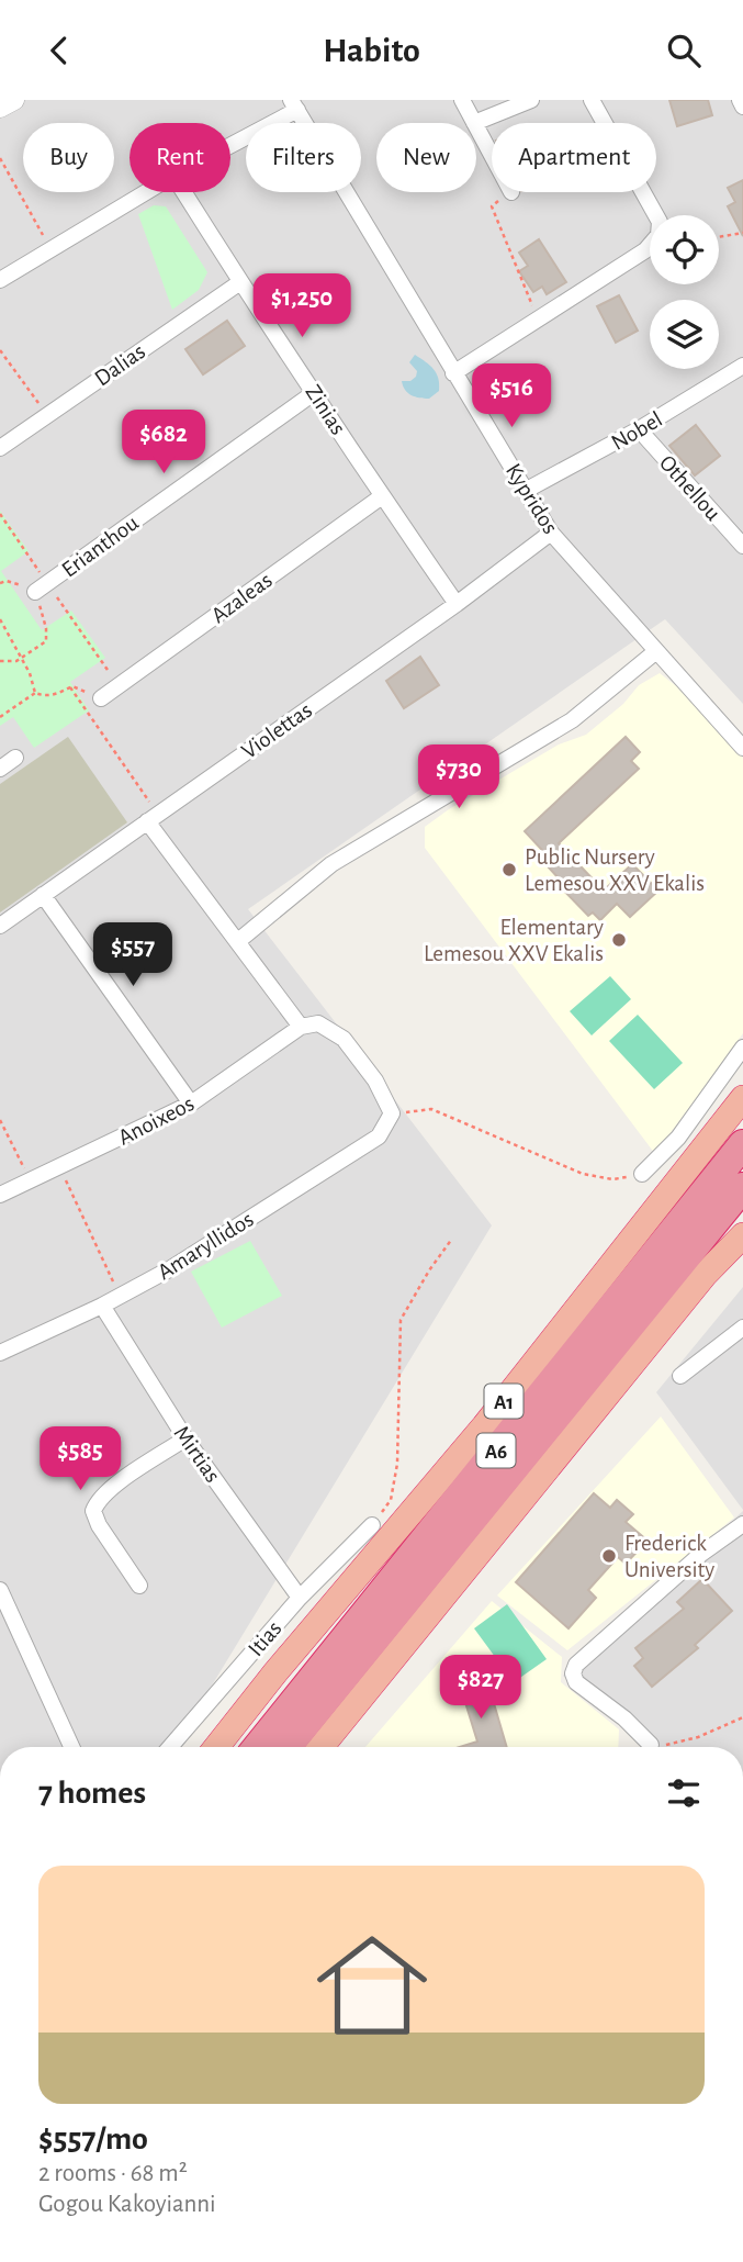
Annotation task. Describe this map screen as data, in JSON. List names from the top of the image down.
{
  "streets": {
    "highway": ["A1", "A6"],
    "street": [
      "Dalias",
      "Zinias",
      "Nobel",
      "Othellou",
      "Kypridos",
      "Erianthou",
      "Azaleas",
      "Violettas",
      "Anoixeos",
      "Amaryllidos",
      "Mirtias",
      "Itias"
    ]
  },
  "crossings": [
    ["Dalias", "Zinias"],
    ["Zinias", "Erianthou"],
    ["Zinias", "Azaleas"],
    ["Zinias", "Violettas"],
    ["Nobel", "Othellou"],
    ["Nobel", "Kypridos"],
    ["Kypridos", "Violettas"],
    ["Amaryllidos", "Mirtias"],
    ["Mirtias", "Itias"]
  ],
  "places": ["Public Nursery Lemesou XXV Ekalis", "Elementary Lemesou XXV Ekalis", "Frederick University"],
  "page": {
    "header": "Habito",
    "chip": [
      "Buy",
      "Rent",
      "Filters",
      "New",
      "Apartment"
    ],
    "price": [
      "$1,250",
      "$516",
      "$682",
      "$730",
      "$557",
      "$585",
      "$827"
    ],
    "heading": "7 homes",
    "list": [
      {
        "name": "$557/mo",
        "note": "2 rooms · 68 m² · Gogou Kakoyianni"
      }
    ]
  }
}
